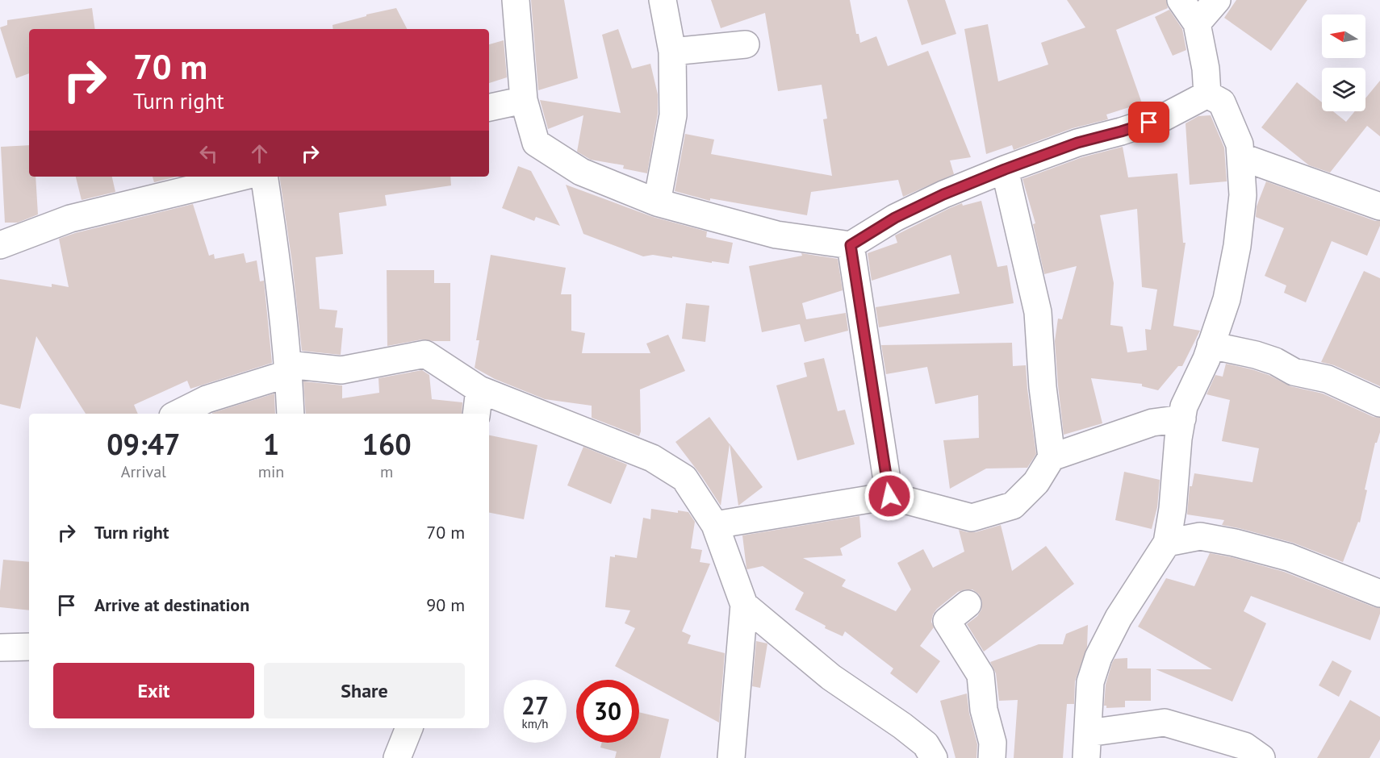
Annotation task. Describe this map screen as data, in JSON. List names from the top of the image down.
{
  "north": "left",
  "page": {
    "turn": ["70 m", "Turn right"],
    "eta": [
      "09:47",
      "Arrival",
      "1",
      "min",
      "160",
      "m"
    ],
    "list": [
      {
        "name": "Turn right",
        "value": "70 m"
      },
      {
        "name": "Arrive at destination",
        "value": "90 m"
      }
    ],
    "buttons": ["Exit", "Share"],
    "speed": "27 km/h",
    "limit": "30"
  }
}
